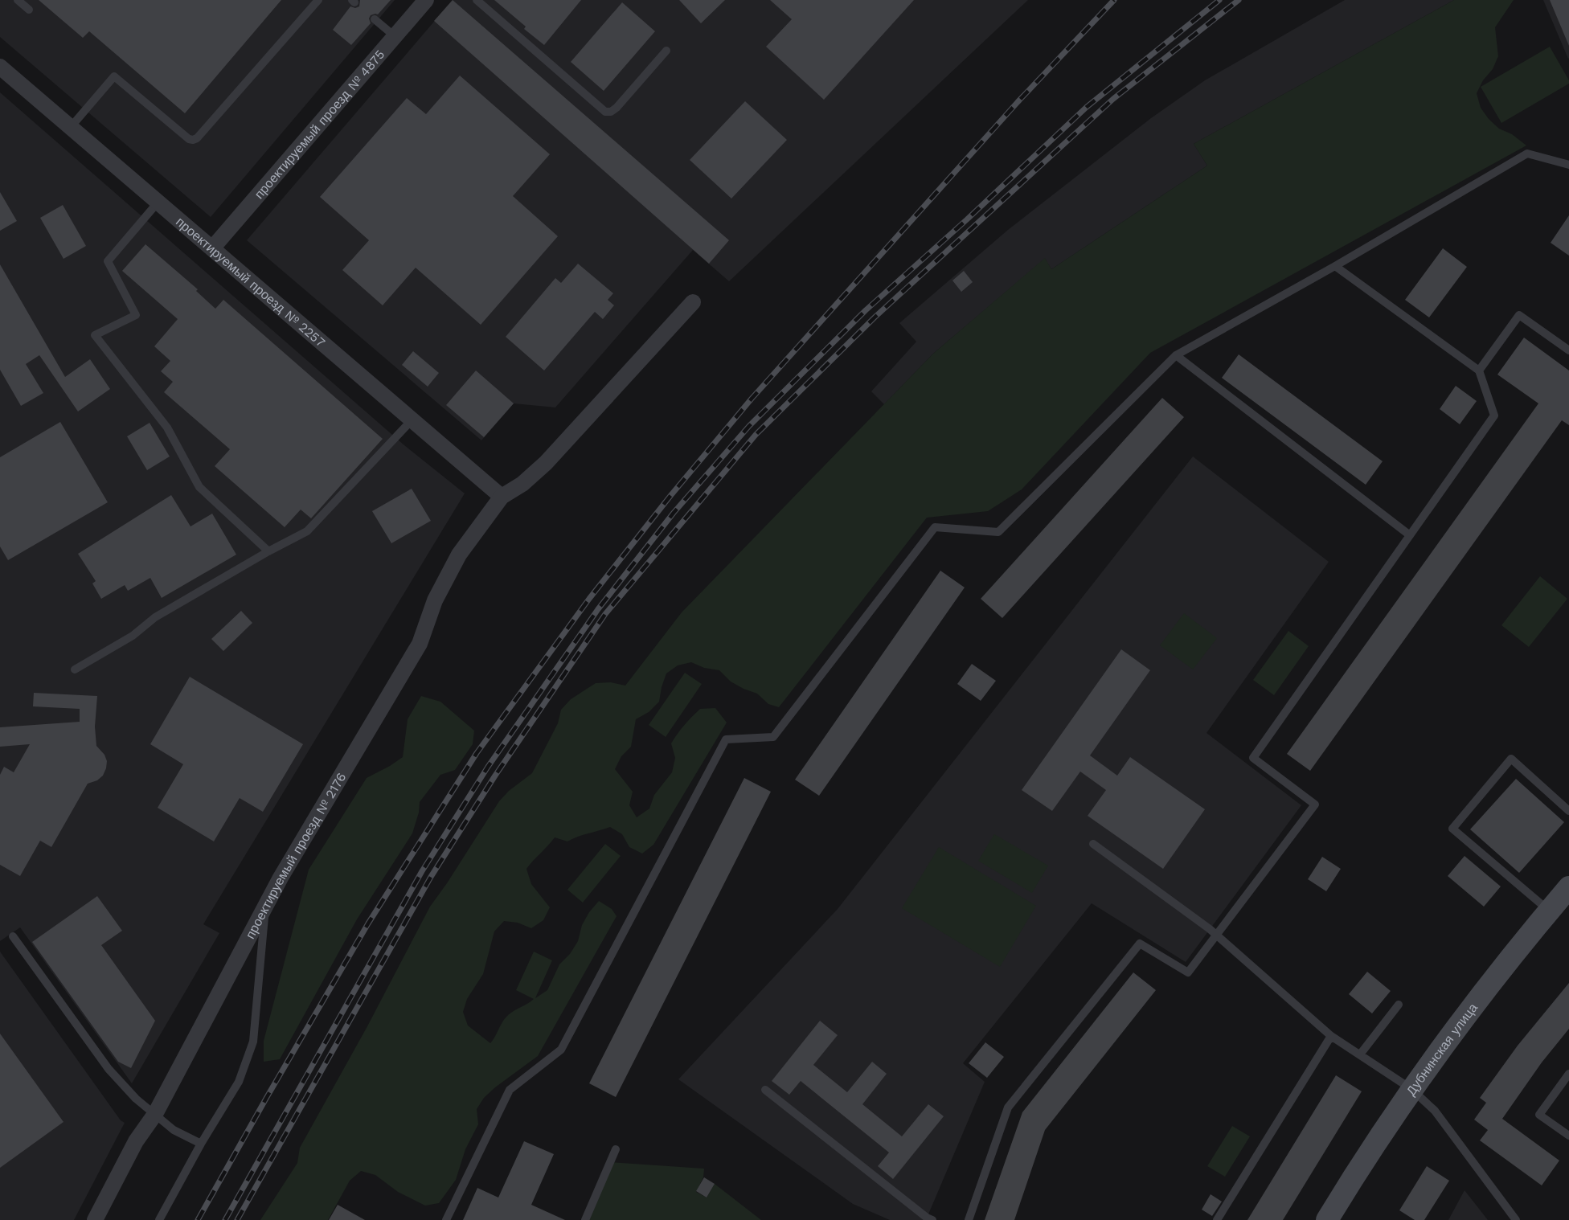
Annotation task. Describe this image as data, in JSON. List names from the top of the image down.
{
  "streets": {
    "main road": ["Дубнинская улица"],
    "street": ["проектируемый проезд № 4875", "проектируемый проезд № 2257", "проектируемый проезд № 2176"]
  },
  "crossings": [
    ["проектируемый проезд № 4875", "проектируемый проезд № 2257"],
    ["проектируемый проезд № 2257", "проектируемый проезд № 2176"]
  ]
}
